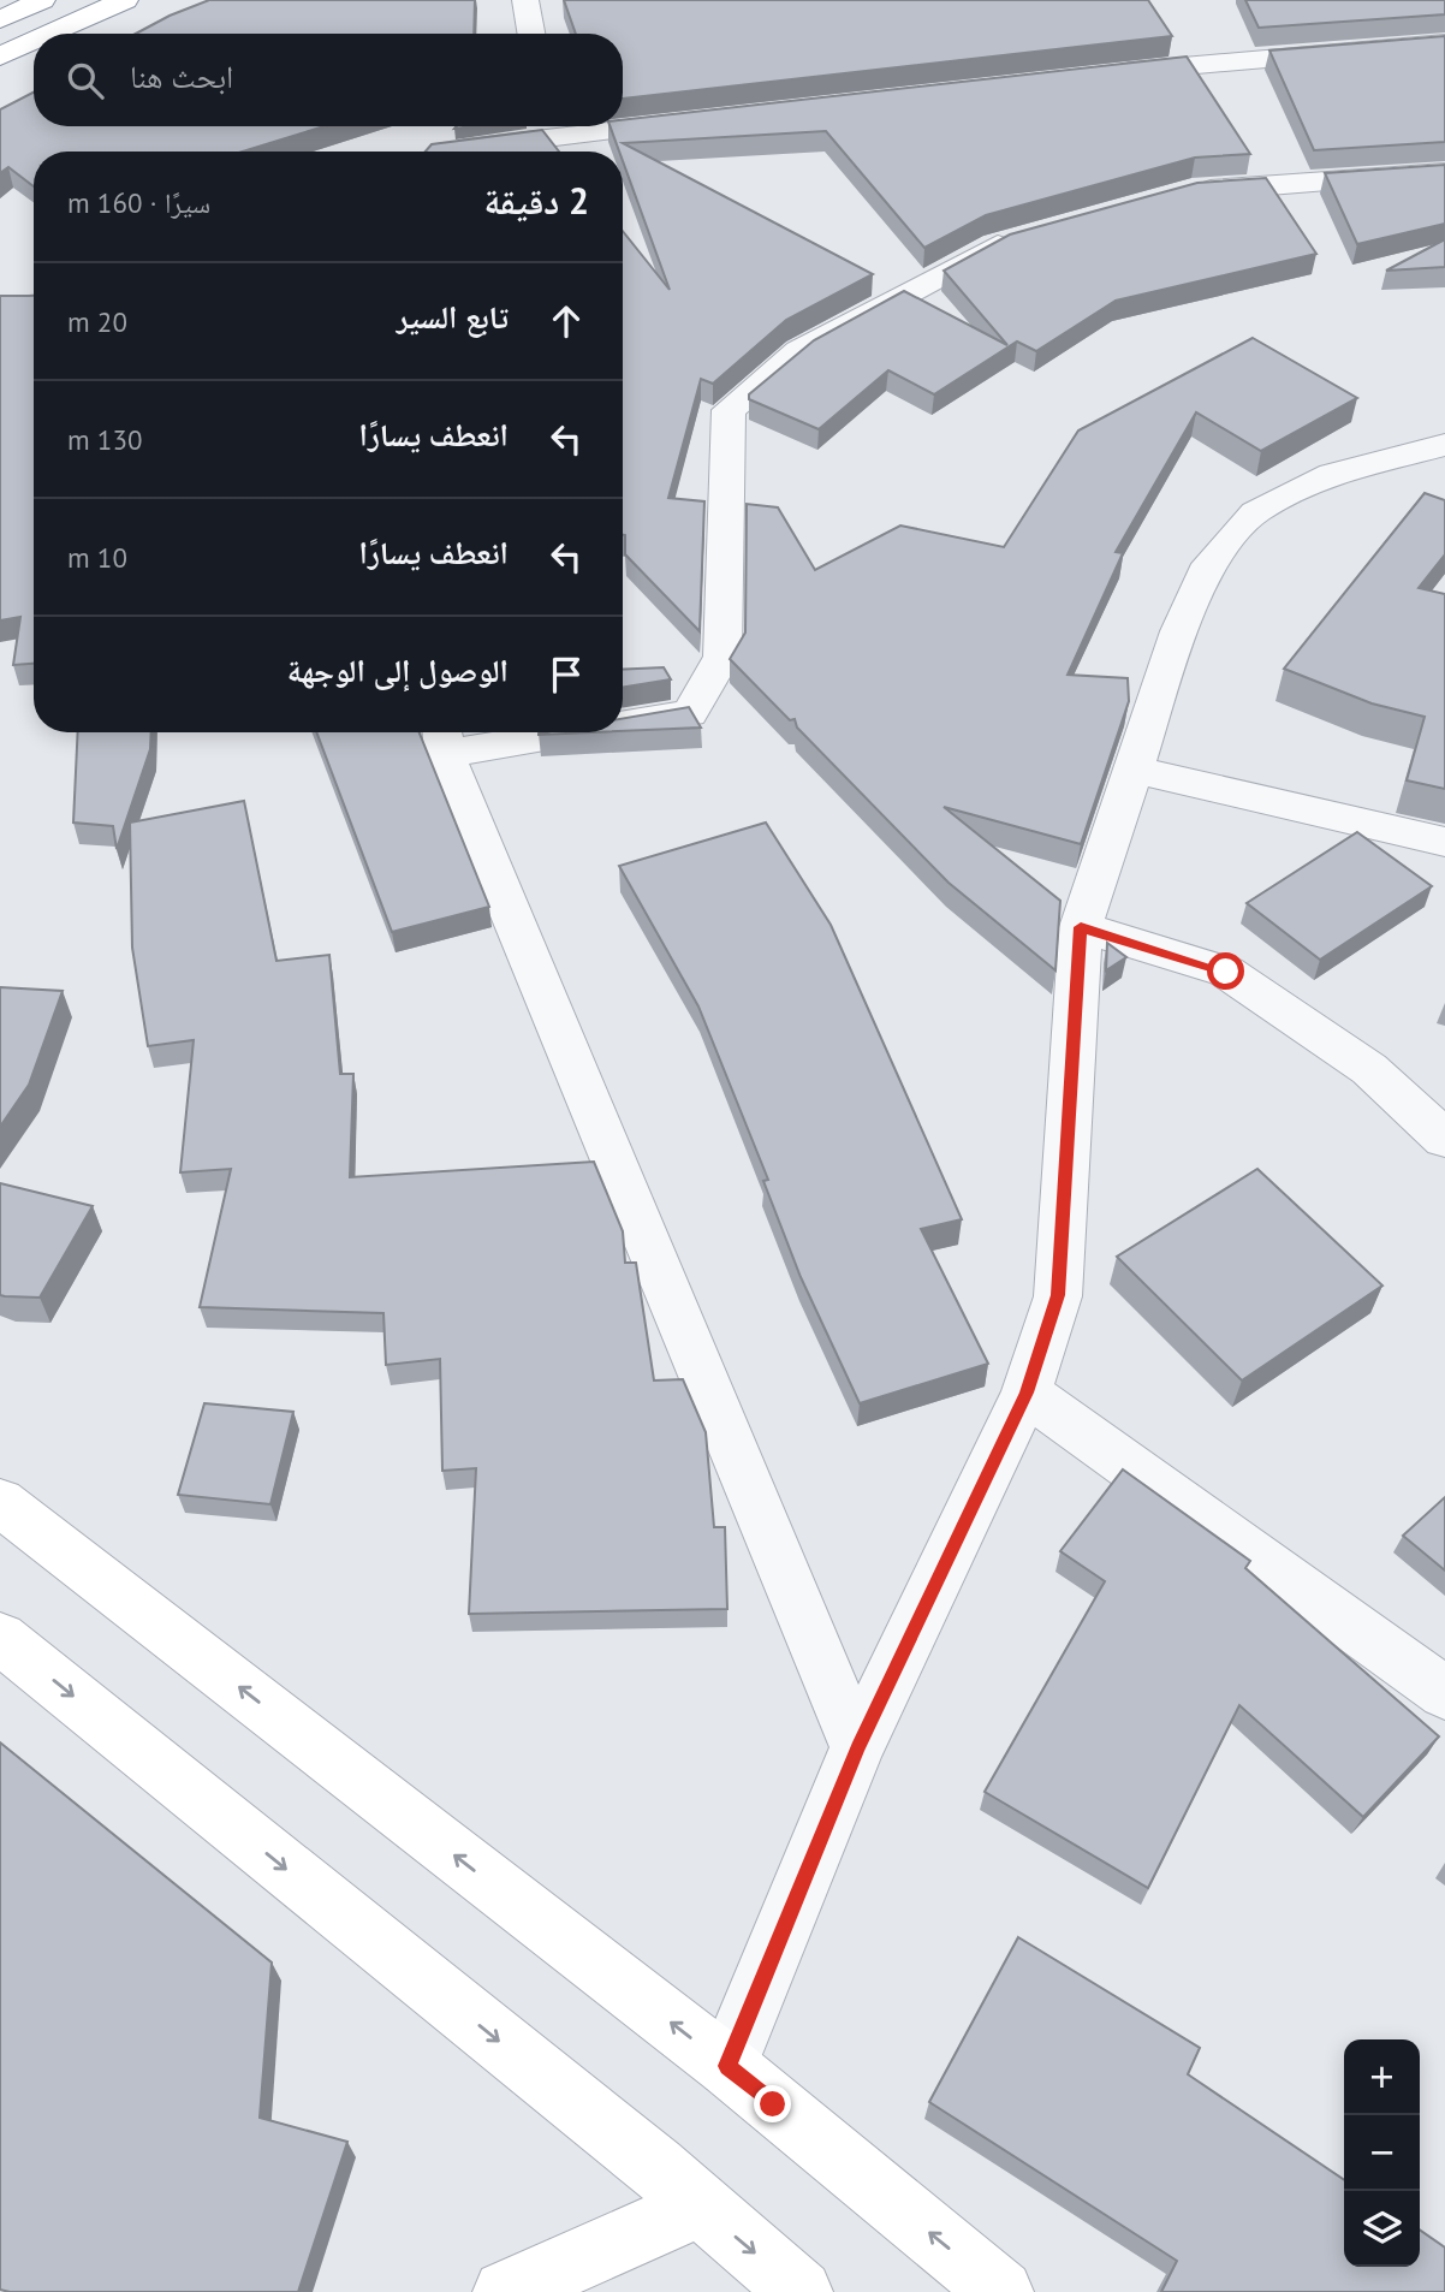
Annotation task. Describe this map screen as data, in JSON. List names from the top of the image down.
{
  "page": {
    "search": "ابحث هنا",
    "heading": ["2 دقيقة", "سيرًا · 160 m"],
    "list": [
      ["تابع السير", "20 m"],
      ["انعطف يسارًا", "130 m"],
      ["انعطف يسارًا", "10 m"],
      "الوصول إلى الوجهة"
    ],
    "map_buttons": ["+", "−"]
  }
}
